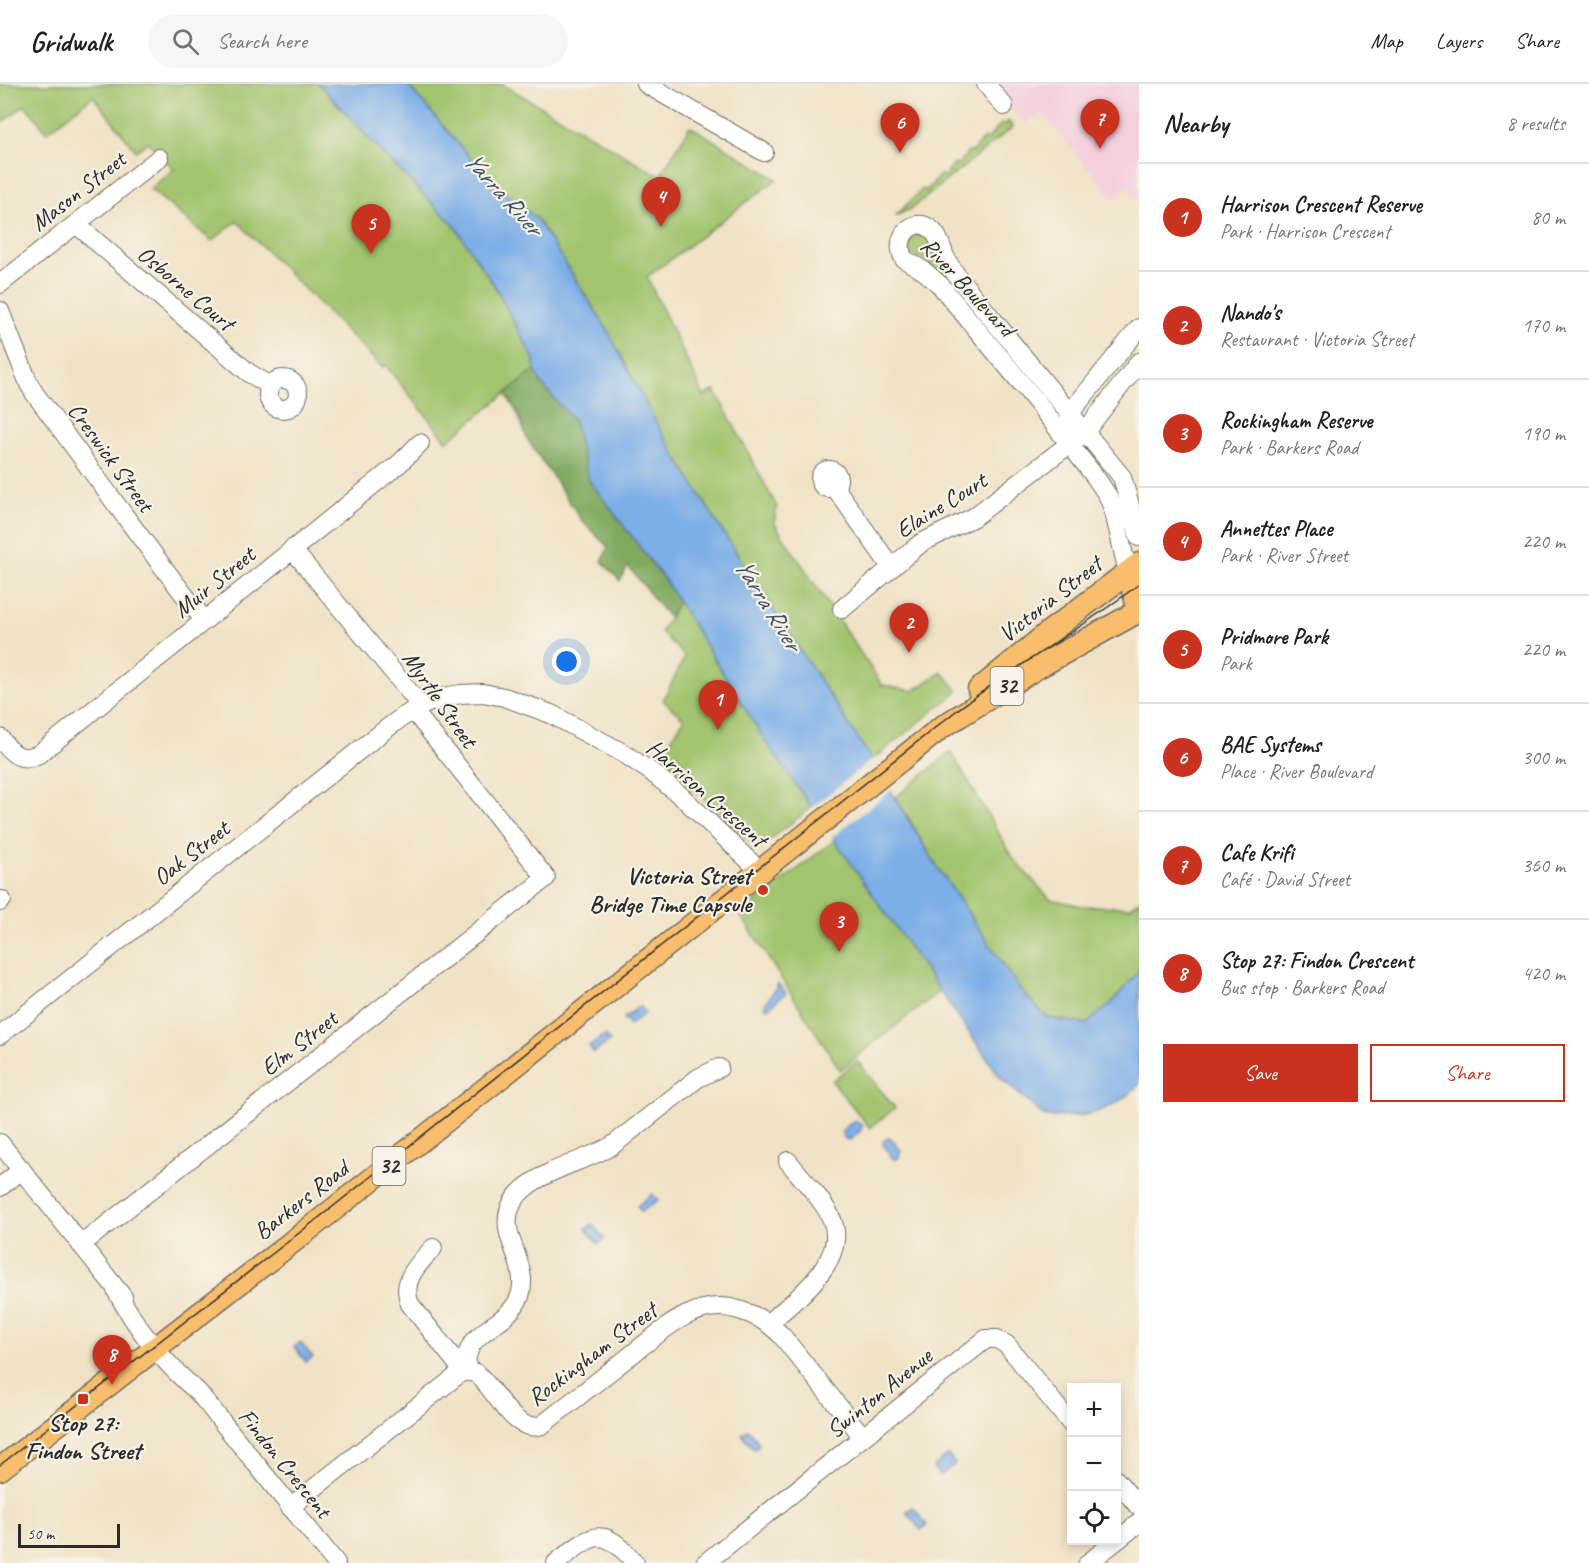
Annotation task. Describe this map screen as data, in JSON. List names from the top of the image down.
{
  "streets": {
    "main road": ["Victoria Street", "32", "Barkers Road"],
    "street": [
      "Mason Street",
      "River Boulevard",
      "Osborne Court",
      "Creswick Street",
      "Elaine Court",
      "Muir Street",
      "Myrtle Street",
      "Harrison Crescent",
      "Oak Street",
      "Elm Street",
      "Rockingham Street",
      "Swinton Avenue",
      "Findon Crescent"
    ]
  },
  "crossings": [
    ["Mason Street", "Osborne Court"],
    ["River Boulevard", "Elaine Court"],
    ["River Boulevard", "Victoria Street"],
    ["Creswick Street", "Muir Street"],
    ["Muir Street", "Myrtle Street"],
    ["Victoria Street", "Harrison Crescent"],
    ["Victoria Street", "Barkers Road"],
    ["Myrtle Street", "Harrison Crescent"],
    ["Myrtle Street", "Oak Street"],
    ["Myrtle Street", "Elm Street"],
    ["Harrison Crescent", "Oak Street"],
    ["Harrison Crescent", "Barkers Road"],
    ["Elm Street", "Findon Crescent"],
    ["Barkers Road", "Findon Crescent"],
    ["Rockingham Street", "Swinton Avenue"]
  ],
  "water": ["Yarra River"],
  "places": {
    "other": ["Victoria Street Bridge Time Capsule"],
    "transit": ["Stop 27: Findon Street"]
  },
  "scale_bar": "50 m",
  "page": {
    "header": "Gridwalk",
    "search": "Search here",
    "nav": ["Map", "Layers", "Share"],
    "heading": ["Nearby", "8 results"],
    "pins": [
      "7",
      "6",
      "4",
      "5",
      "2",
      "1",
      "3",
      "8"
    ],
    "list": [
      {
        "mark": "1",
        "name": "Harrison Crescent Reserve",
        "note": "Park · Harrison Crescent",
        "value": "80 m"
      },
      {
        "mark": "2",
        "name": "Nando's",
        "note": "Restaurant · Victoria Street",
        "value": "170 m"
      },
      {
        "mark": "3",
        "name": "Rockingham Reserve",
        "note": "Park · Barkers Road",
        "value": "190 m"
      },
      {
        "mark": "4",
        "name": "Annettes Place",
        "note": "Park · River Street",
        "value": "220 m"
      },
      {
        "mark": "5",
        "name": "Pridmore Park",
        "note": "Park",
        "value": "220 m"
      },
      {
        "mark": "6",
        "name": "BAE Systems",
        "note": "Place · River Boulevard",
        "value": "300 m"
      },
      {
        "mark": "7",
        "name": "Cafe Krifi",
        "note": "Café · David Street",
        "value": "360 m"
      },
      {
        "mark": "8",
        "name": "Stop 27: Findon Crescent",
        "note": "Bus stop · Barkers Road",
        "value": "420 m"
      }
    ],
    "buttons": ["Save", "Share"],
    "map_buttons": ["+", "−"],
    "scale": "50 m"
  }
}
